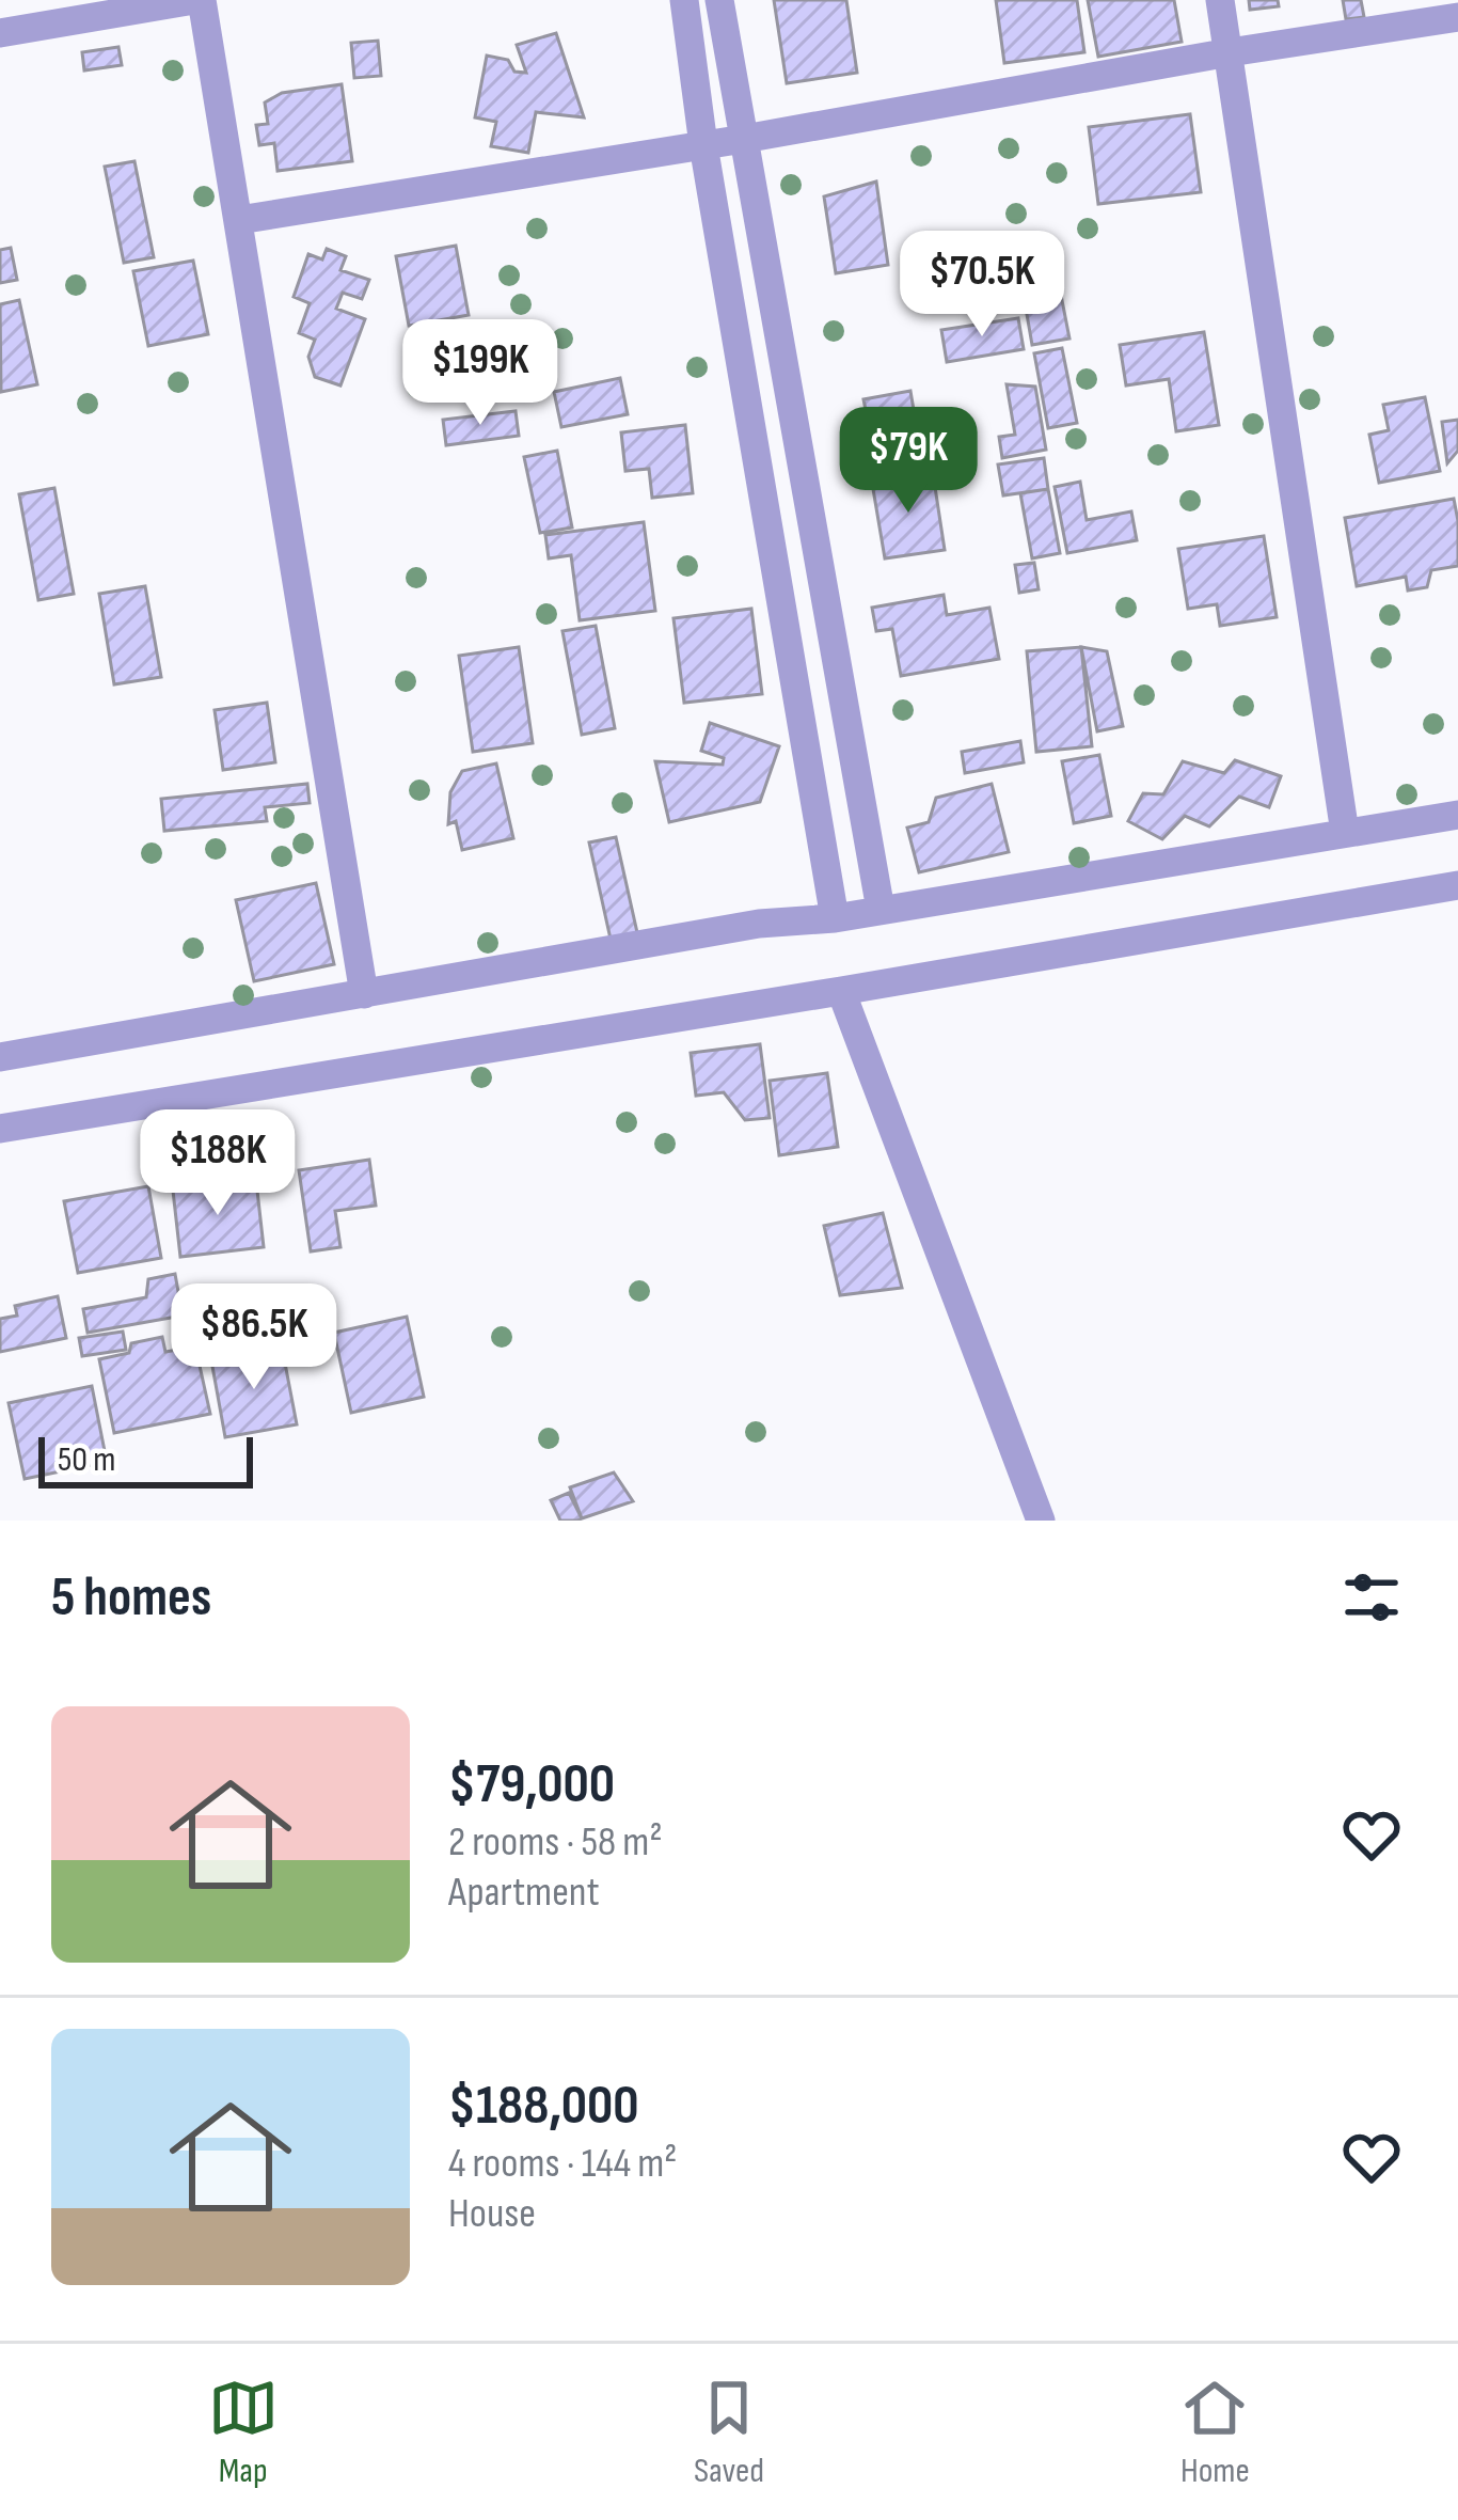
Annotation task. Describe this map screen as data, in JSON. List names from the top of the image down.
{
  "scale_bar": "50 m",
  "page": {
    "price": [
      "$70.5K",
      "$199K",
      "$79K",
      "$188K",
      "$86.5K"
    ],
    "scale": "50 m",
    "heading": "5 homes",
    "list": [
      {
        "name": "$79,000",
        "note": "2 rooms · 58 m² · Apartment"
      },
      {
        "name": "$188,000",
        "note": "4 rooms · 144 m² · House"
      }
    ],
    "tabs": ["Map", "Saved", "Home"]
  }
}
